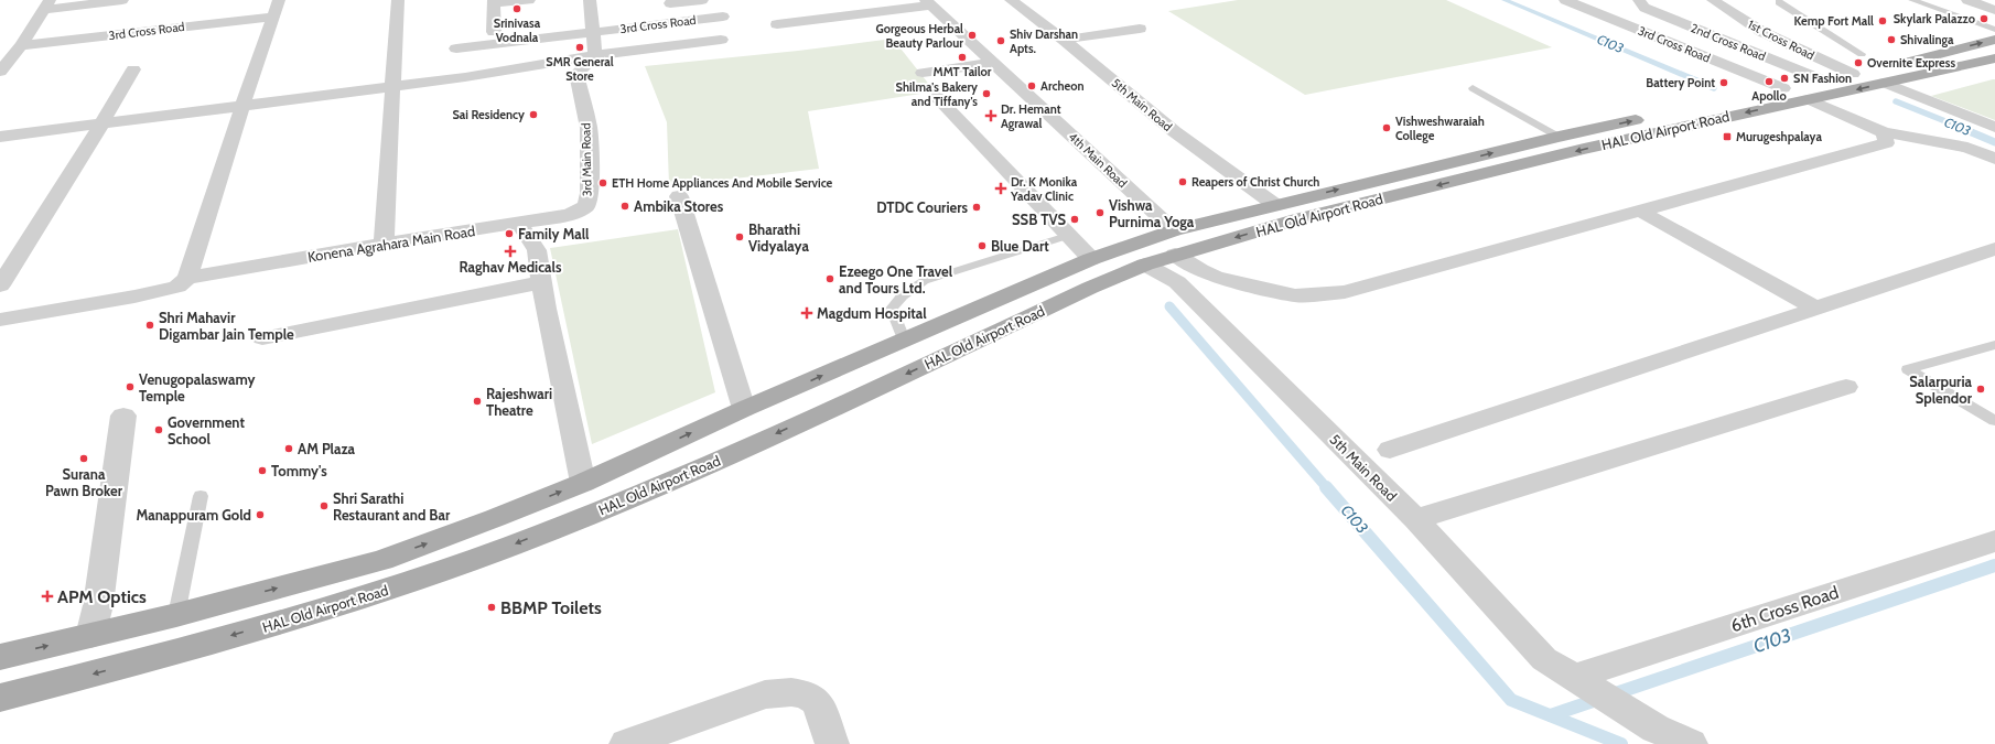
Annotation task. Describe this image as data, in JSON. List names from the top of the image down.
{
  "streets": {
    "main road": ["HAL Old Airport Road"],
    "street": [
      "3rd Cross Road",
      "1st Cross Road",
      "2nd Cross Road",
      "5th Main Road",
      "3rd Main Road",
      "4th Main Road",
      "Konena Agrahara Main Road",
      "6th Cross Road"
    ]
  },
  "crossings": [
    ["3rd Cross Road", "HAL Old Airport Road"],
    ["1st Cross Road", "HAL Old Airport Road"],
    ["2nd Cross Road", "HAL Old Airport Road"],
    ["5th Main Road", "HAL Old Airport Road"],
    ["5th Main Road", "6th Cross Road"],
    ["HAL Old Airport Road", "4th Main Road"],
    ["3rd Main Road", "Konena Agrahara Main Road"]
  ],
  "water": ["C103"],
  "places": {
    "other": [
      "Srinivasa Vodnala",
      "Skylark Palazzo",
      "Kemp Fort Mall",
      "Gorgeous Herbal Beauty Parlour",
      "Shivalinga",
      "Shiv Darshan Apts.",
      "SMR General Store",
      "MMT Tailor",
      "Overnite Express",
      "SN Fashion",
      "Apollo",
      "Battery Point",
      "Archeon",
      "Shilma's Bakery and Tiffany's",
      "Sai Residency",
      "Vishweshwaraiah College",
      "Reapers of Christ Church",
      "ETH Home Appliances And Mobile Service",
      "Ambika Stores",
      "DTDC Couriers",
      "Vishwa Purnima Yoga",
      "SSB TVS",
      "Family Mall",
      "Bharathi Vidyalaya",
      "Blue Dart",
      "Ezeego One Travel and Tours Ltd.",
      "Shri Mahavir Digambar Jain Temple",
      "Venugopalaswamy Temple",
      "Salarpuria Splendor",
      "Rajeshwari Theatre",
      "Government School",
      "AM Plaza",
      "Surana Pawn Broker",
      "Tommy's",
      "Shri Sarathi Restaurant and Bar",
      "Manappuram Gold",
      "BBMP Toilets"
    ],
    "health": [
      "Dr. Hemant Agrawal",
      "Dr. K Monika Yadav Clinic",
      "Raghav Medicals",
      "Magdum Hospital",
      "APM Optics"
    ],
    "transit": ["Murugeshpalaya"]
  }
}
